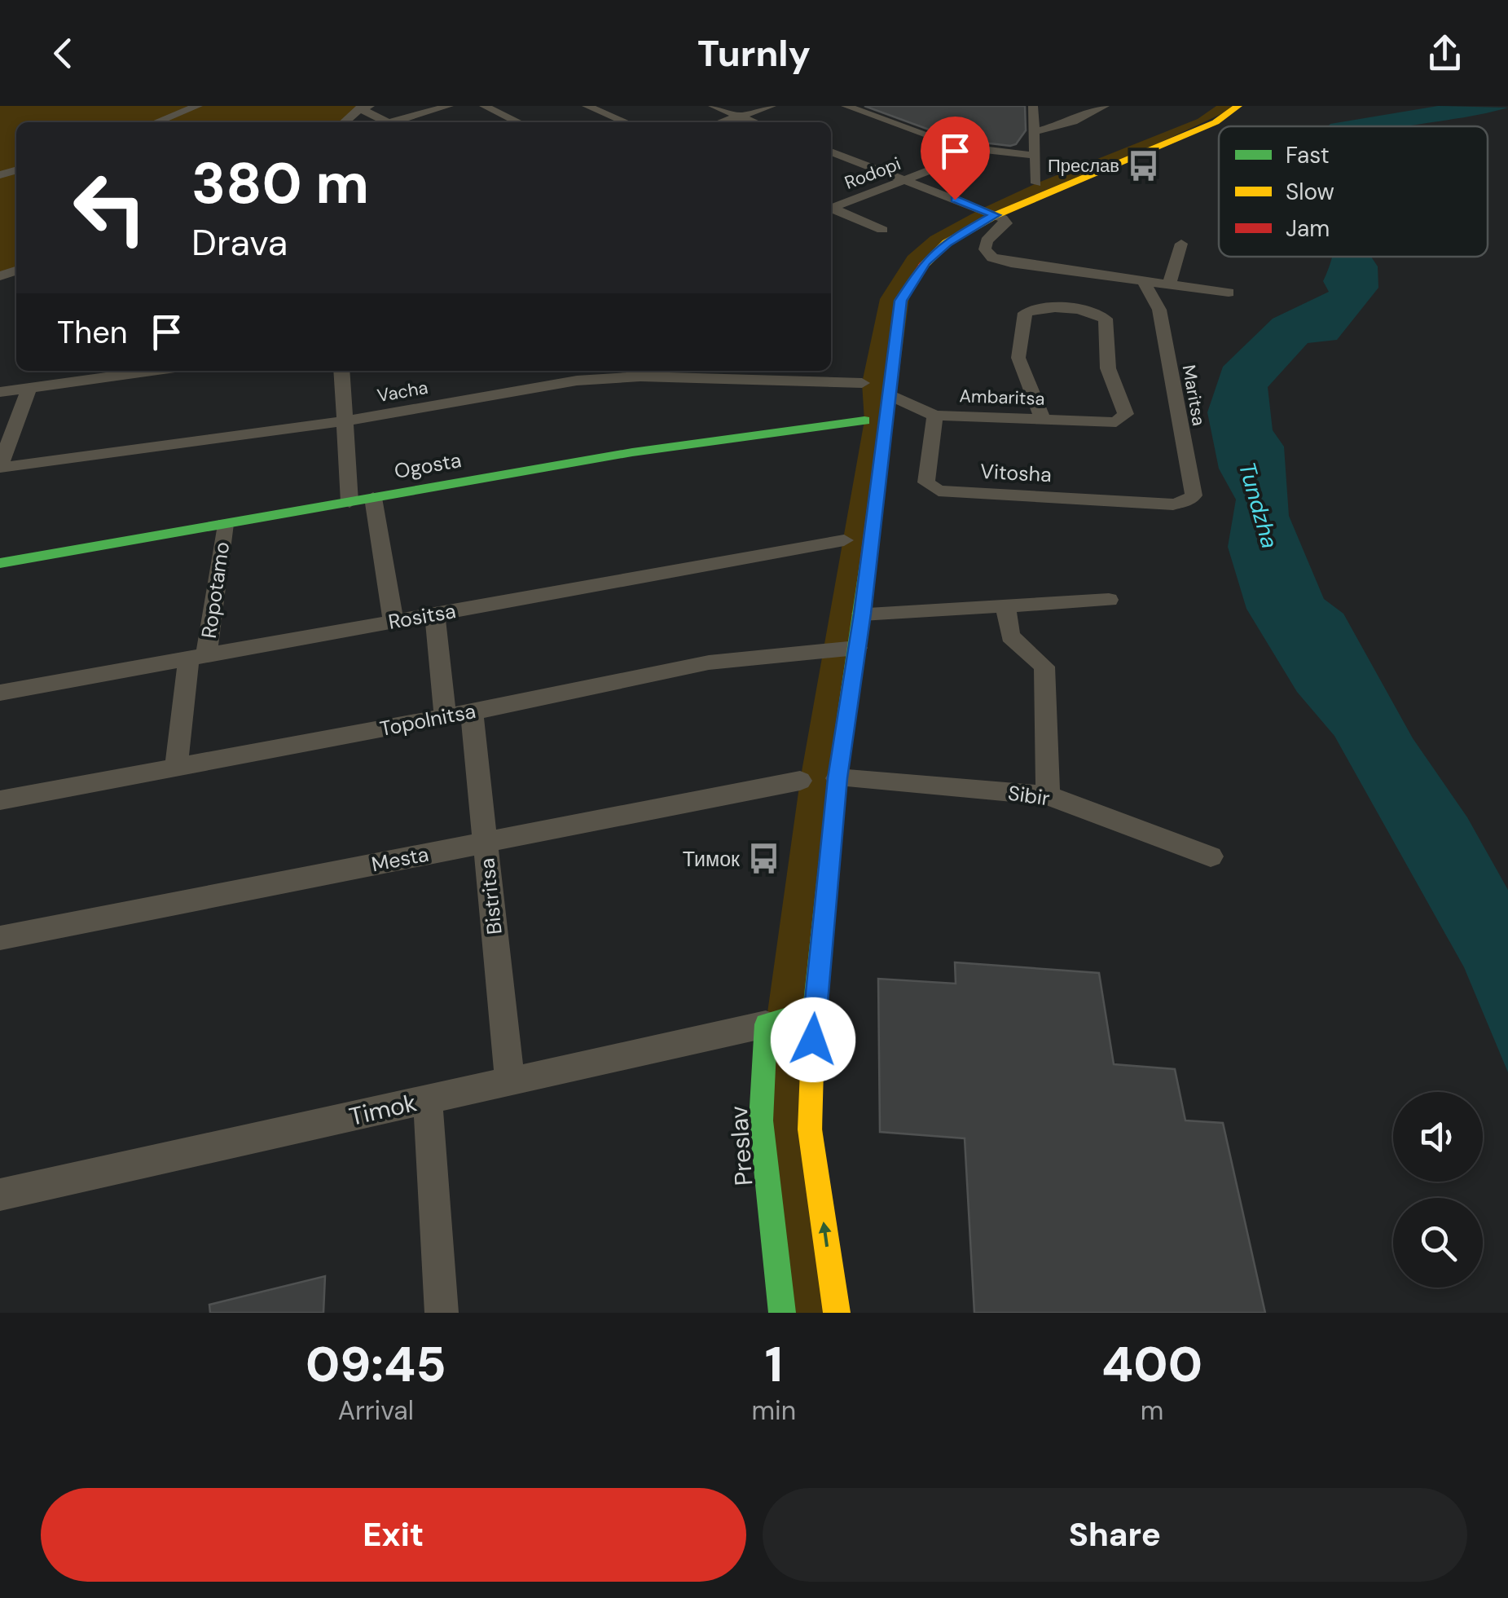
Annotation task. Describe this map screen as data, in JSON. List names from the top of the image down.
{
  "streets": {
    "main road": ["Ogosta", "Preslav"],
    "street": [
      "Rodopi",
      "Vacha",
      "Maritsa",
      "Ambaritsa",
      "Vitosha",
      "Ropotamo",
      "Rositsa",
      "Topolnitsa",
      "Sibir",
      "Mesta",
      "Bistritsa",
      "Timok"
    ]
  },
  "crossings": [
    ["Maritsa", "Vitosha"],
    ["Ambaritsa", "Vitosha"],
    ["Ogosta", "Ropotamo"],
    ["Ropotamo", "Rositsa"],
    ["Ropotamo", "Topolnitsa"],
    ["Topolnitsa", "Bistritsa"],
    ["Mesta", "Bistritsa"],
    ["Bistritsa", "Timok"],
    ["Timok", "Preslav"]
  ],
  "water": ["Tundzha"],
  "places": {
    "bus stop": ["Преслав", "Тимок"]
  },
  "legend": ["Fast", "Slow", "Jam"],
  "page": {
    "header": "Turnly",
    "turn": ["380 m", "Drava"],
    "then": "Then",
    "eta": [
      "09:45",
      "Arrival",
      "1",
      "min",
      "400",
      "m"
    ],
    "buttons": ["Exit", "Share"]
  }
}
